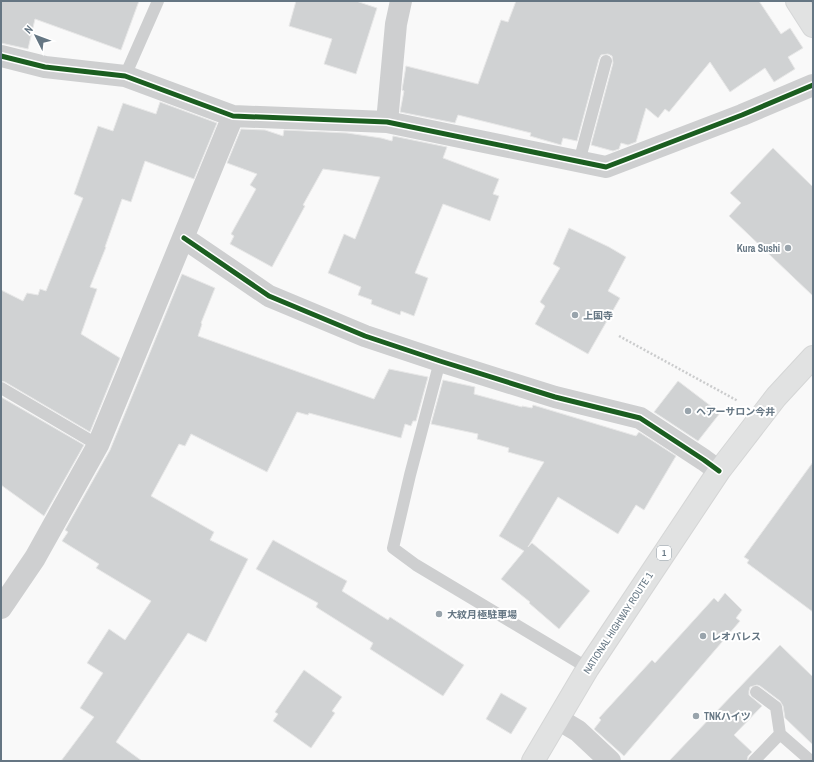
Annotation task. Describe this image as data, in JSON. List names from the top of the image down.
{
  "streets": {
    "main road": ["1", "NATIONAL HIGHWAY ROUTE 1"]
  },
  "places": [
    "Kura Sushi",
    "上国寺",
    "ヘアーサロン今井",
    "大紋月極駐車場",
    "レオパレス",
    "TNKハイツ"
  ],
  "north": "top left"
}
